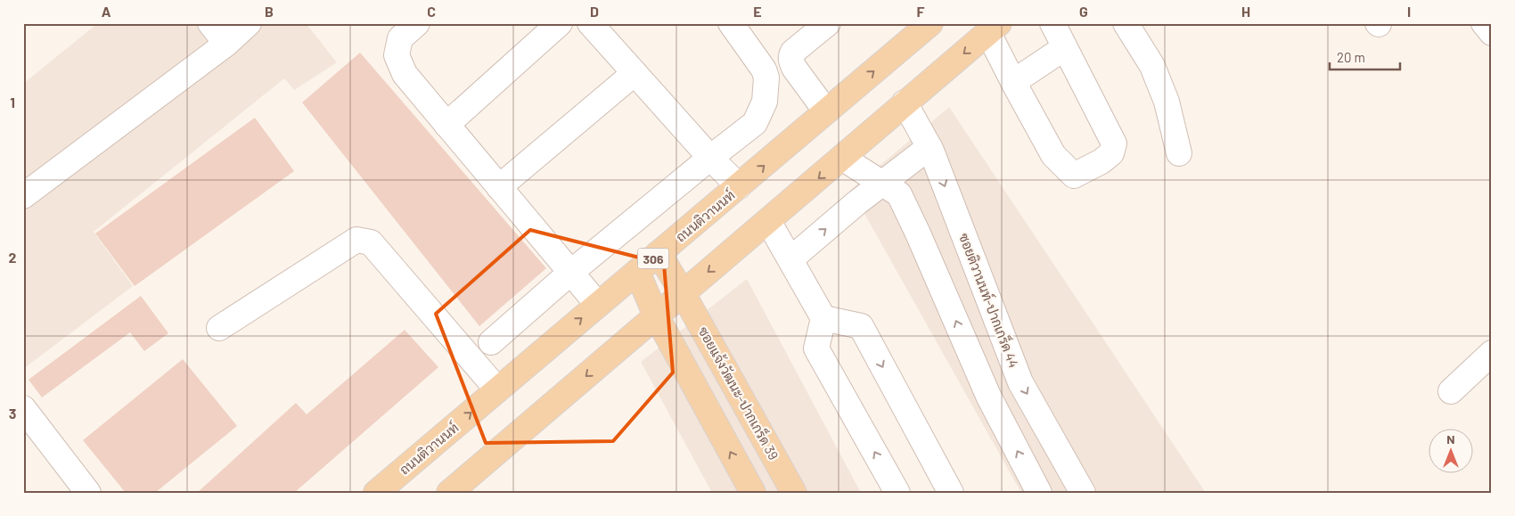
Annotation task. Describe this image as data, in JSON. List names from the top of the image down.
{
  "streets": {
    "main road": ["ถนนติวานนท์", "306", "ซอยแจ้งวัฒนะ-ปากเกร็ด 39"],
    "street": ["ซอยติวานนท์-ปากเกร็ด 44"]
  },
  "crossings": [
    ["ถนนติวานนท์", "ซอยแจ้งวัฒนะ-ปากเกร็ด 39"]
  ],
  "scale_bar": "20 m",
  "north": "top",
  "grid": {
    "columns": [
      "A",
      "B",
      "C",
      "D",
      "E",
      "F",
      "G",
      "H",
      "I"
    ],
    "rows": ["1", "2", "3"]
  }
}
